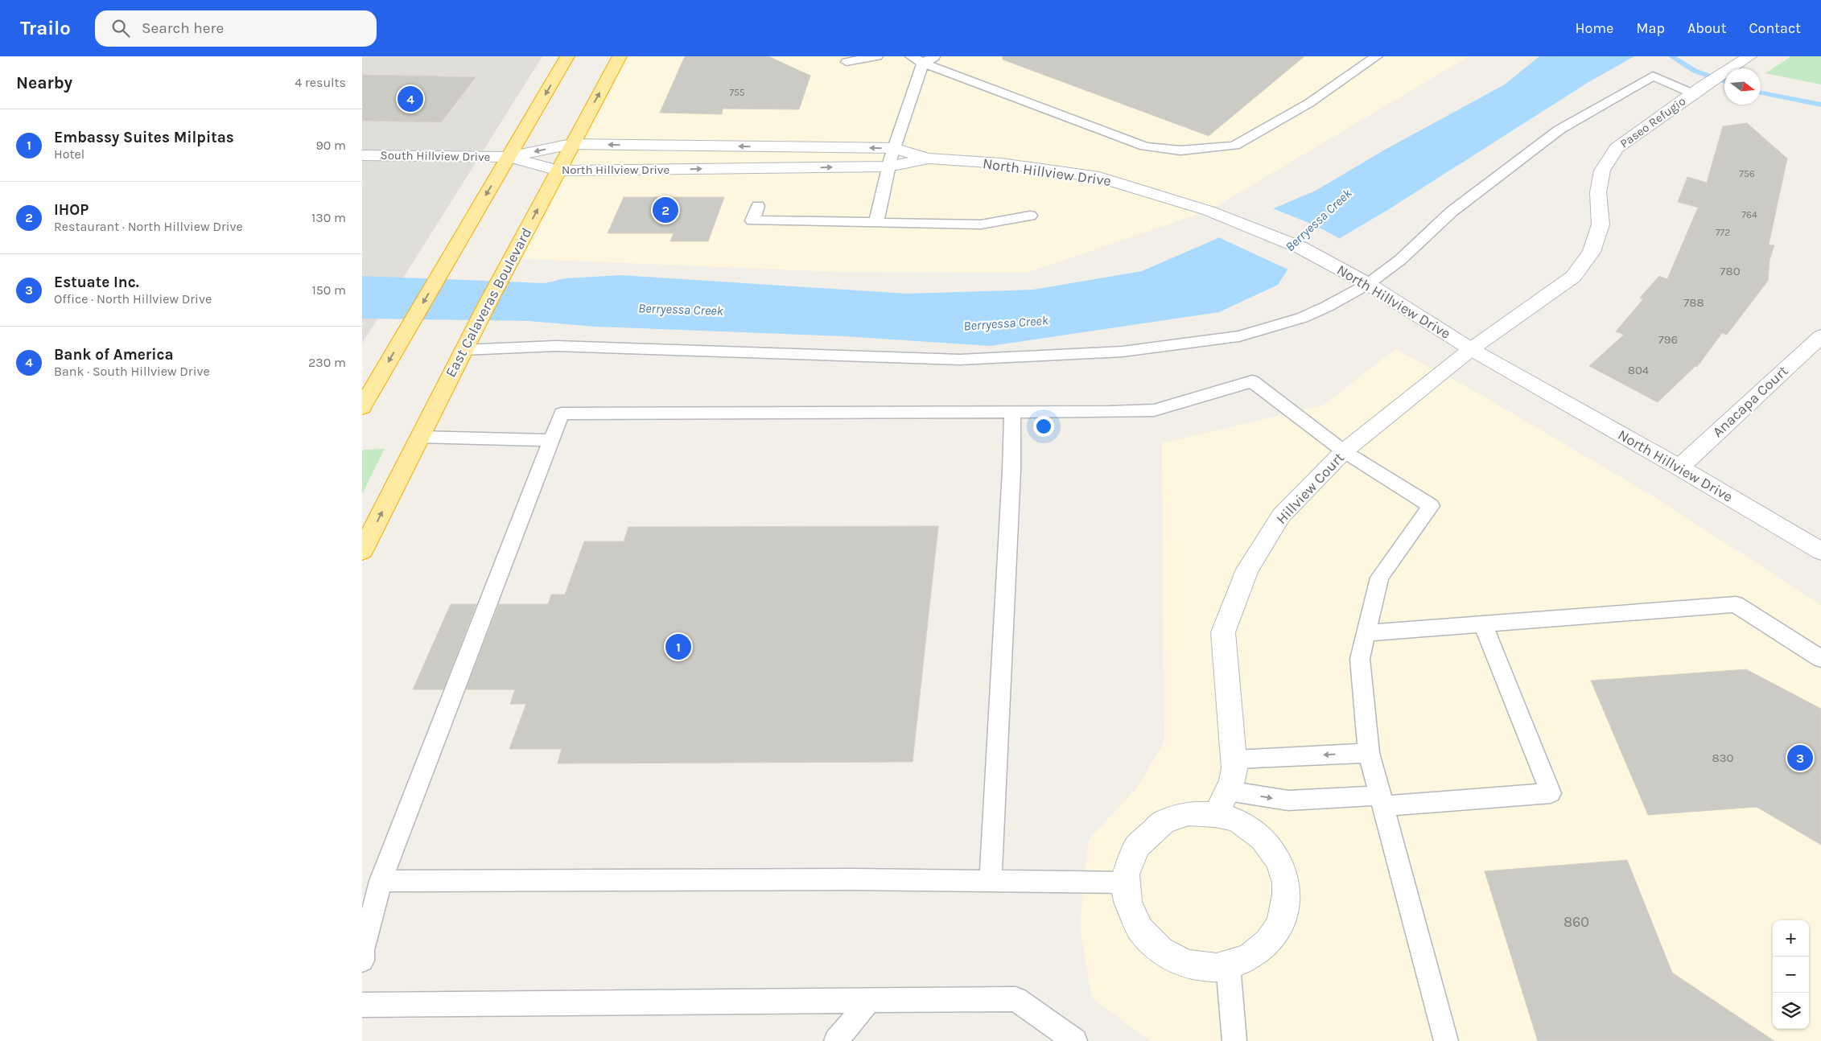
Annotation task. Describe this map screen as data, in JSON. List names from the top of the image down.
{
  "streets": {
    "highway": ["East Calaveras Boulevard"],
    "street": [
      "Paseo Refugio",
      "South Hillview Drive",
      "North Hillview Drive",
      "Anacapa Court",
      "Hillview Court"
    ]
  },
  "crossings": [
    ["Paseo Refugio", "North Hillview Drive"],
    ["Paseo Refugio", "Hillview Court"],
    ["South Hillview Drive", "North Hillview Drive"],
    ["North Hillview Drive", "East Calaveras Boulevard"],
    ["North Hillview Drive", "Anacapa Court"],
    ["North Hillview Drive", "Hillview Court"]
  ],
  "water": ["Berryessa Creek"],
  "house_numbers": [
    "755",
    "756",
    "764",
    "772",
    "780",
    "788",
    "796",
    "804",
    "830",
    "860"
  ],
  "north": "right",
  "page": {
    "header": "Trailo",
    "search": "Search here",
    "nav": [
      "Home",
      "Map",
      "About",
      "Contact"
    ],
    "heading": ["Nearby", "4 results"],
    "pins": [
      "4",
      "2",
      "1",
      "3"
    ],
    "list": [
      {
        "mark": "1",
        "name": "Embassy Suites Milpitas",
        "note": "Hotel",
        "value": "90 m"
      },
      {
        "mark": "2",
        "name": "IHOP",
        "note": "Restaurant · North Hillview Drive",
        "value": "130 m"
      },
      {
        "mark": "3",
        "name": "Estuate Inc.",
        "note": "Office · North Hillview Drive",
        "value": "150 m"
      },
      {
        "mark": "4",
        "name": "Bank of America",
        "note": "Bank · South Hillview Drive",
        "value": "230 m"
      }
    ],
    "map_buttons": ["+", "−"]
  }
}
